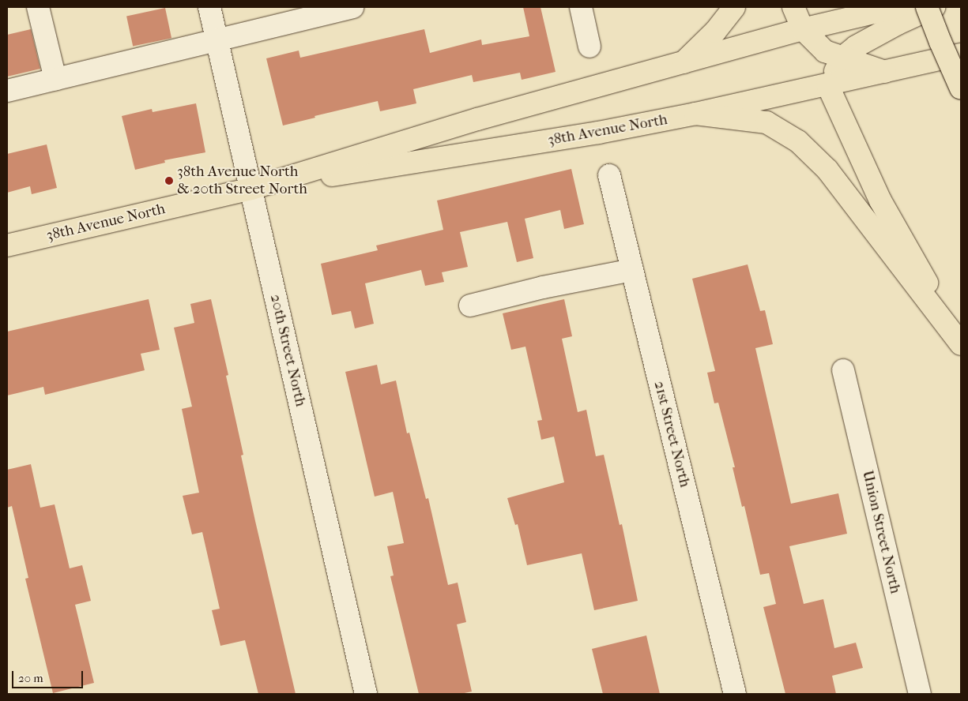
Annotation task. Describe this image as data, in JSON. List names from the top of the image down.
{
  "streets": {
    "main road": ["38th Avenue North"],
    "street": ["20th Street North", "21st Street North", "Union Street North"]
  },
  "crossings": [
    ["38th Avenue North", "20th Street North"]
  ],
  "places": ["38th Avenue North & 20th Street North"],
  "scale_bar": "20 m"
}
